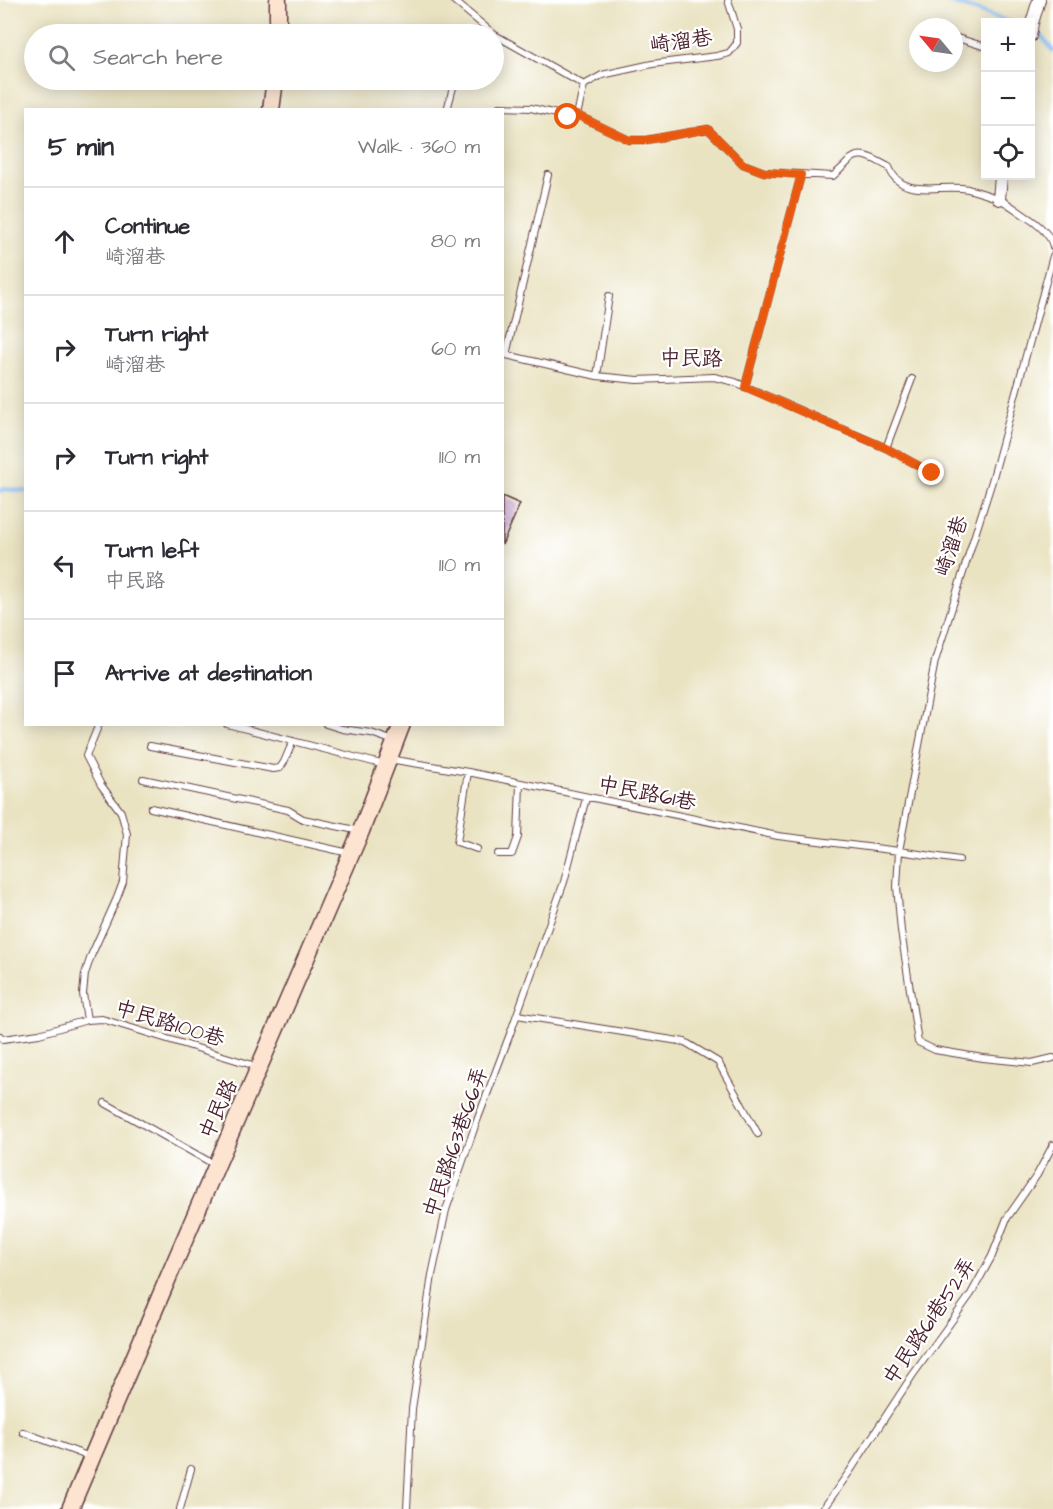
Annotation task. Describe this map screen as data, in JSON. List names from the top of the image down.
{
  "streets": {
    "street": ["中民路"],
    "lane": [
      "崎溜巷",
      "中民路61巷",
      "中民路100巷",
      "中民路163巷66弄",
      "中民路61巷52弄"
    ]
  },
  "crossings": [
    ["崎溜巷", "中民路61巷"],
    ["中民路", "中民路61巷"],
    ["中民路", "中民路100巷"],
    ["中民路61巷", "中民路163巷66弄"]
  ],
  "north": "top left",
  "page": {
    "map_buttons": ["+", "−"],
    "search": "Search here",
    "heading": ["5 min", "Walk · 360 m"],
    "list": [
      ["Continue", "崎溜巷", "80 m"],
      ["Turn right", "崎溜巷", "60 m"],
      ["Turn right", "110 m"],
      ["Turn left", "中民路", "110 m"],
      "Arrive at destination"
    ]
  }
}
